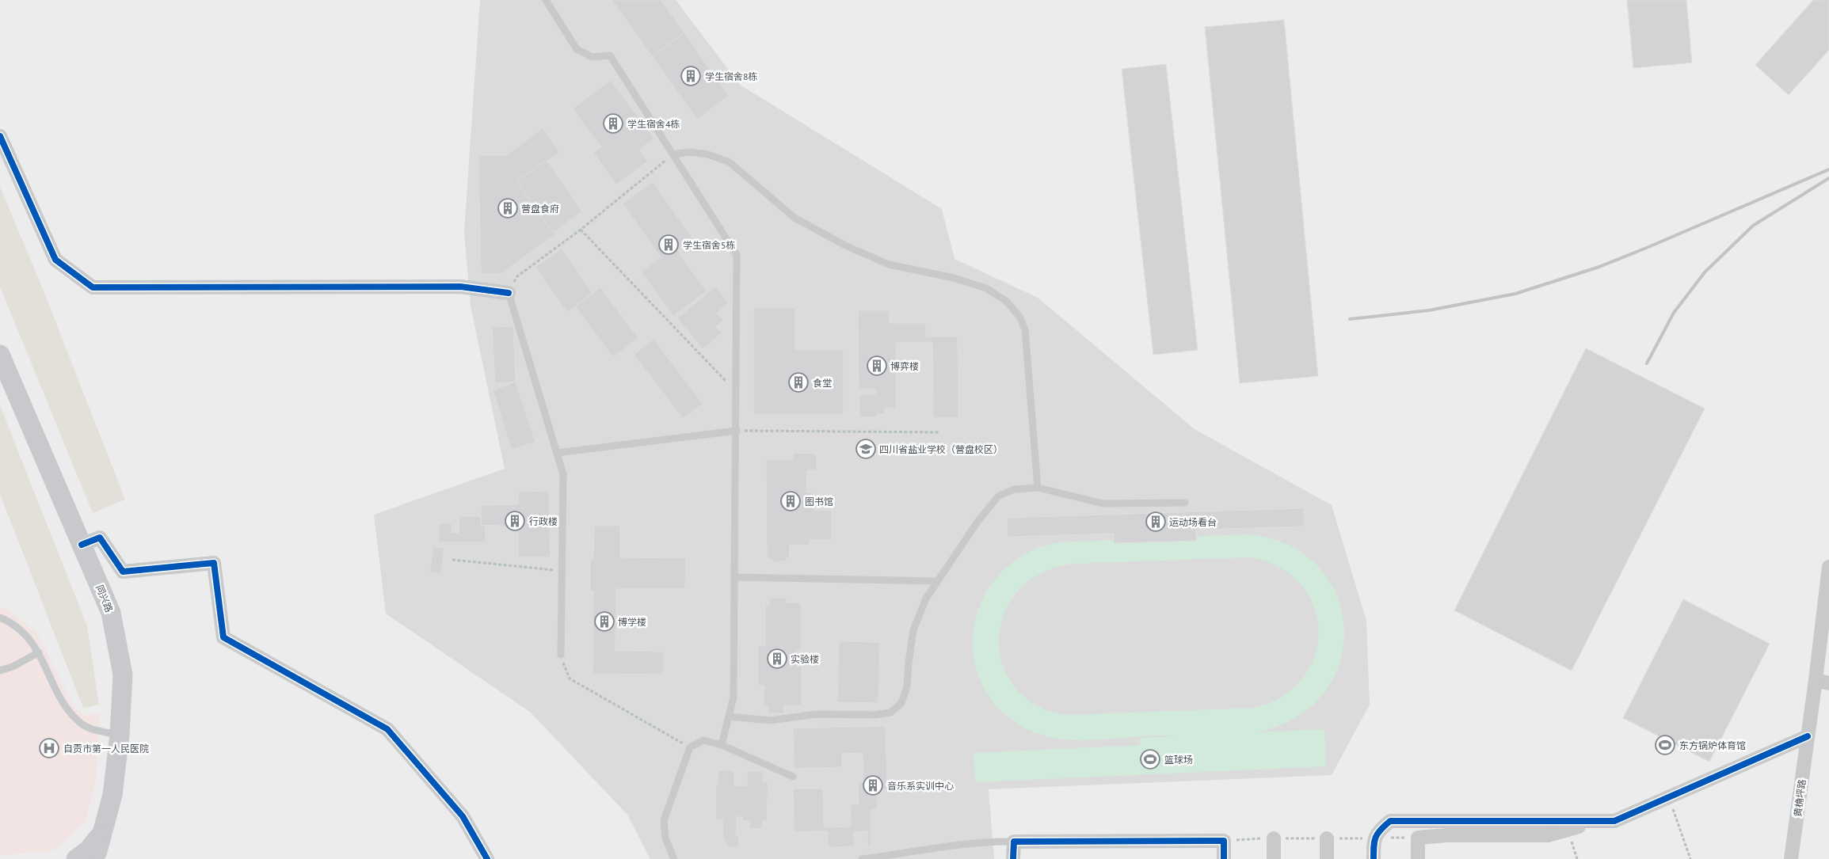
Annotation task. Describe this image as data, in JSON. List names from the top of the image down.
{
  "streets": {
    "main road": ["同兴路"],
    "street": ["黄桷坪路"]
  },
  "places": {
    "building": [
      "学生宿舍8栋",
      "学生宿舍4栋",
      "营盘食府",
      "学生宿舍5栋",
      "博弈楼",
      "食堂",
      "图书馆",
      "行政楼",
      "运动场看台",
      "博学楼",
      "实验楼",
      "音乐系实训中心"
    ],
    "school or university": ["四川省盐业学校（营盘校区）"],
    "sports": ["东方锅炉体育馆", "篮球场"],
    "hospital": ["自贡市第一人民医院"]
  }
}
